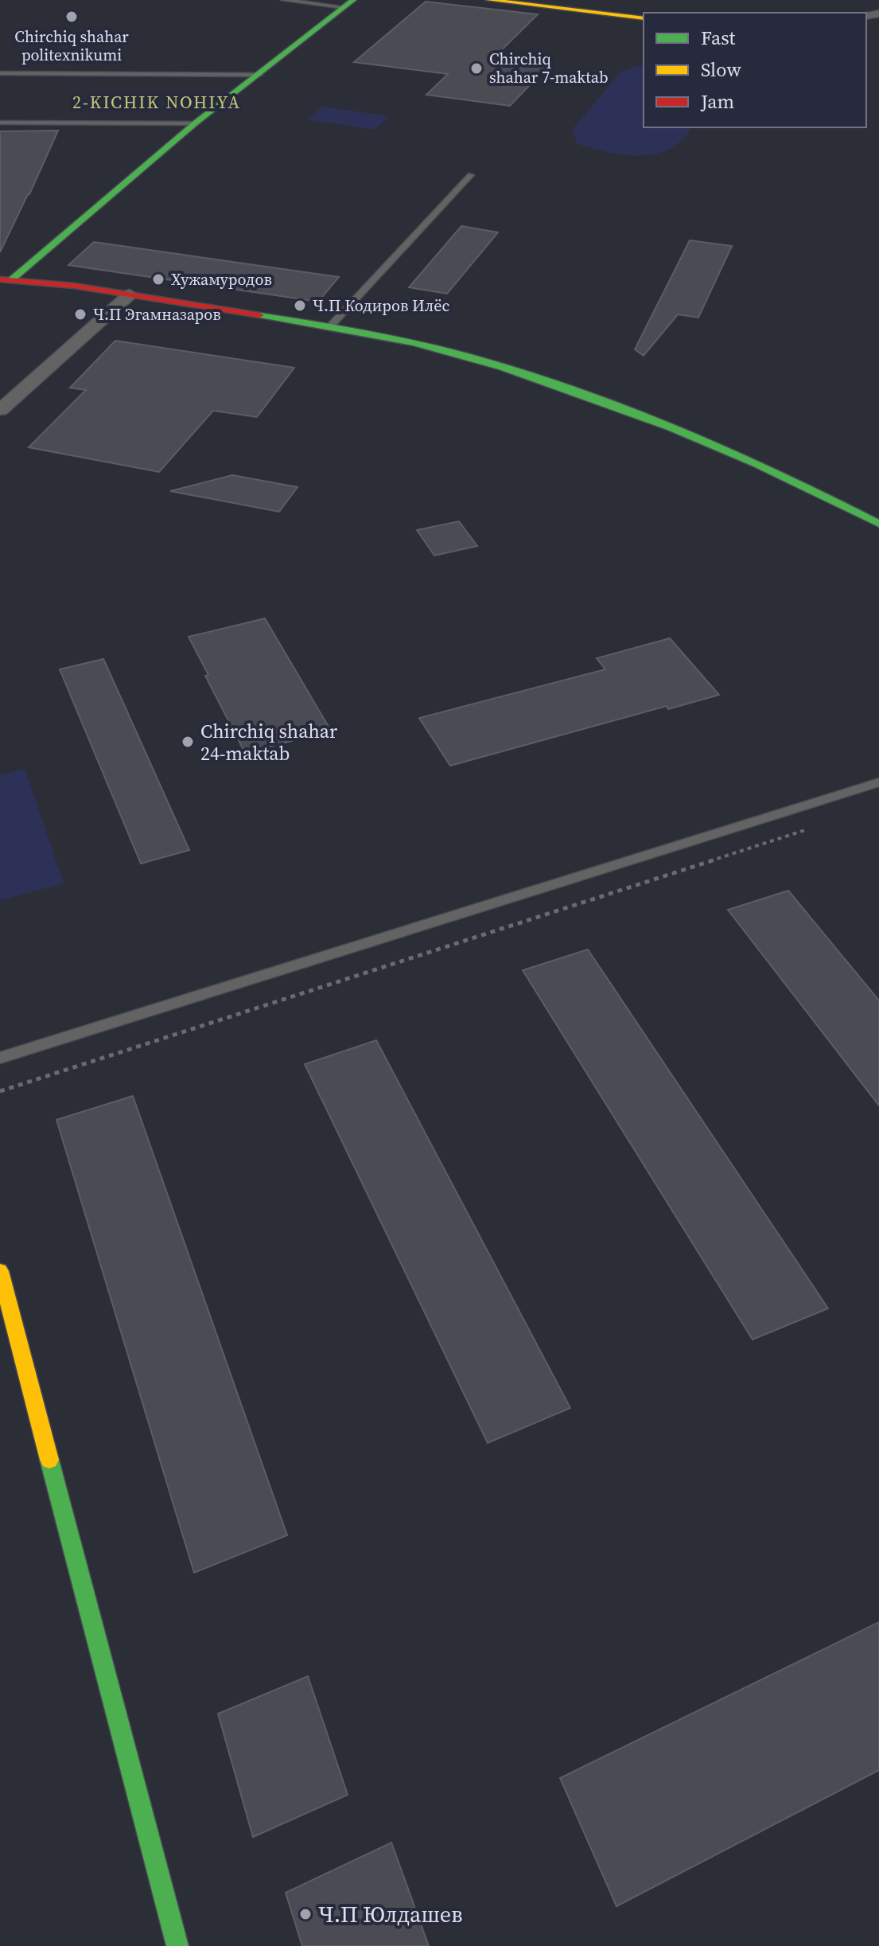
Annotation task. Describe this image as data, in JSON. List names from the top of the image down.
{
  "districts": ["2-KICHIK NOHIYA"],
  "places": [
    "Chirchiq shahar politexnikumi",
    "Chirchiq shahar 7-maktab",
    "Хужамуродов",
    "Ч.П Кодиров Илёс",
    "Ч.П Эгамназаров",
    "Chirchiq shahar 24-maktab",
    "Ч.П Юлдашев"
  ],
  "legend": ["Fast", "Slow", "Jam"]
}
